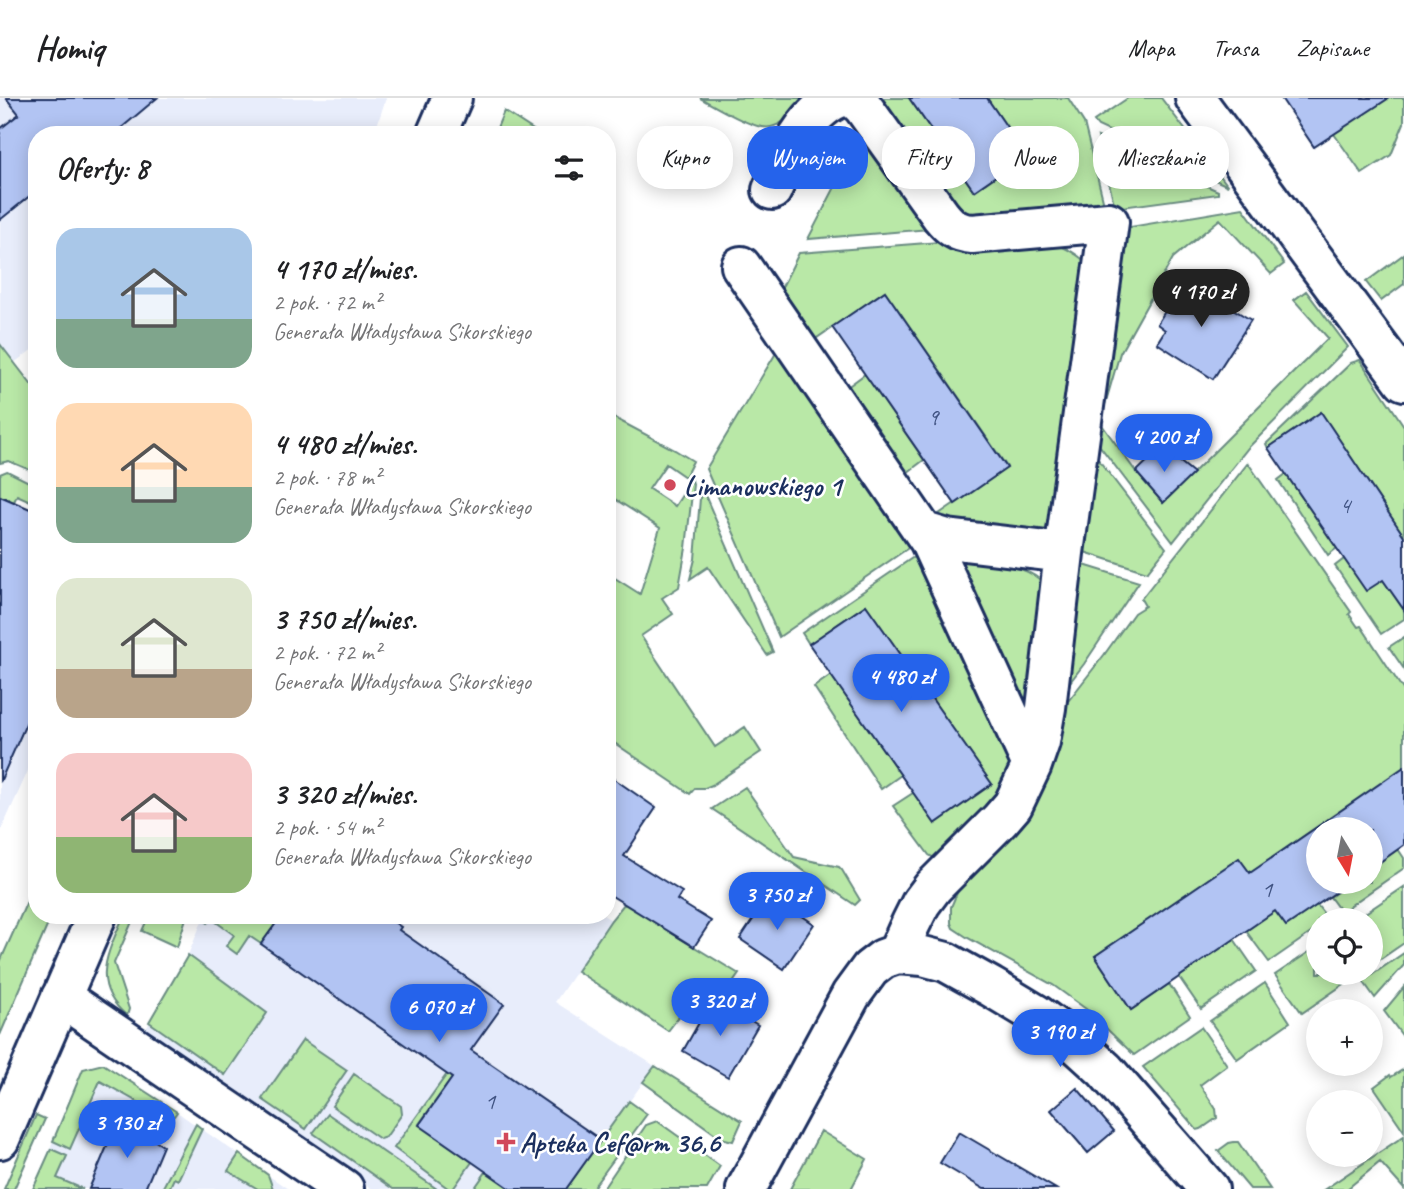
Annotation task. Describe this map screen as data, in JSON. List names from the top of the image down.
{
  "places": {
    "other": ["Limanowskiego 1"],
    "health": ["Apteka Cef@rm 36,6"]
  },
  "house_numbers": [
    "9",
    "4",
    "1",
    "1"
  ],
  "north": "bottom",
  "page": {
    "header": "Homiq",
    "nav": ["Mapa", "Trasa", "Zapisane"],
    "chip": [
      "Kupno",
      "Wynajem",
      "Filtry",
      "Nowe",
      "Mieszkanie"
    ],
    "heading": "Oferty: 8",
    "list": [
      {
        "name": "4 170 zł/mies.",
        "note": "2 pok. · 72 m² · Generała Władysława Sikorskiego"
      },
      {
        "name": "4 480 zł/mies.",
        "note": "2 pok. · 78 m² · Generała Władysława Sikorskiego"
      },
      {
        "name": "3 750 zł/mies.",
        "note": "2 pok. · 72 m² · Generała Władysława Sikorskiego"
      },
      {
        "name": "3 320 zł/mies.",
        "note": "2 pok. · 54 m² · Generała Władysława Sikorskiego"
      }
    ],
    "price": [
      "4 170 zł",
      "4 200 zł",
      "4 480 zł",
      "3 750 zł",
      "3 320 zł",
      "6 070 zł",
      "3 190 zł",
      "3 130 zł"
    ],
    "map_buttons": ["+", "−"]
  }
}
